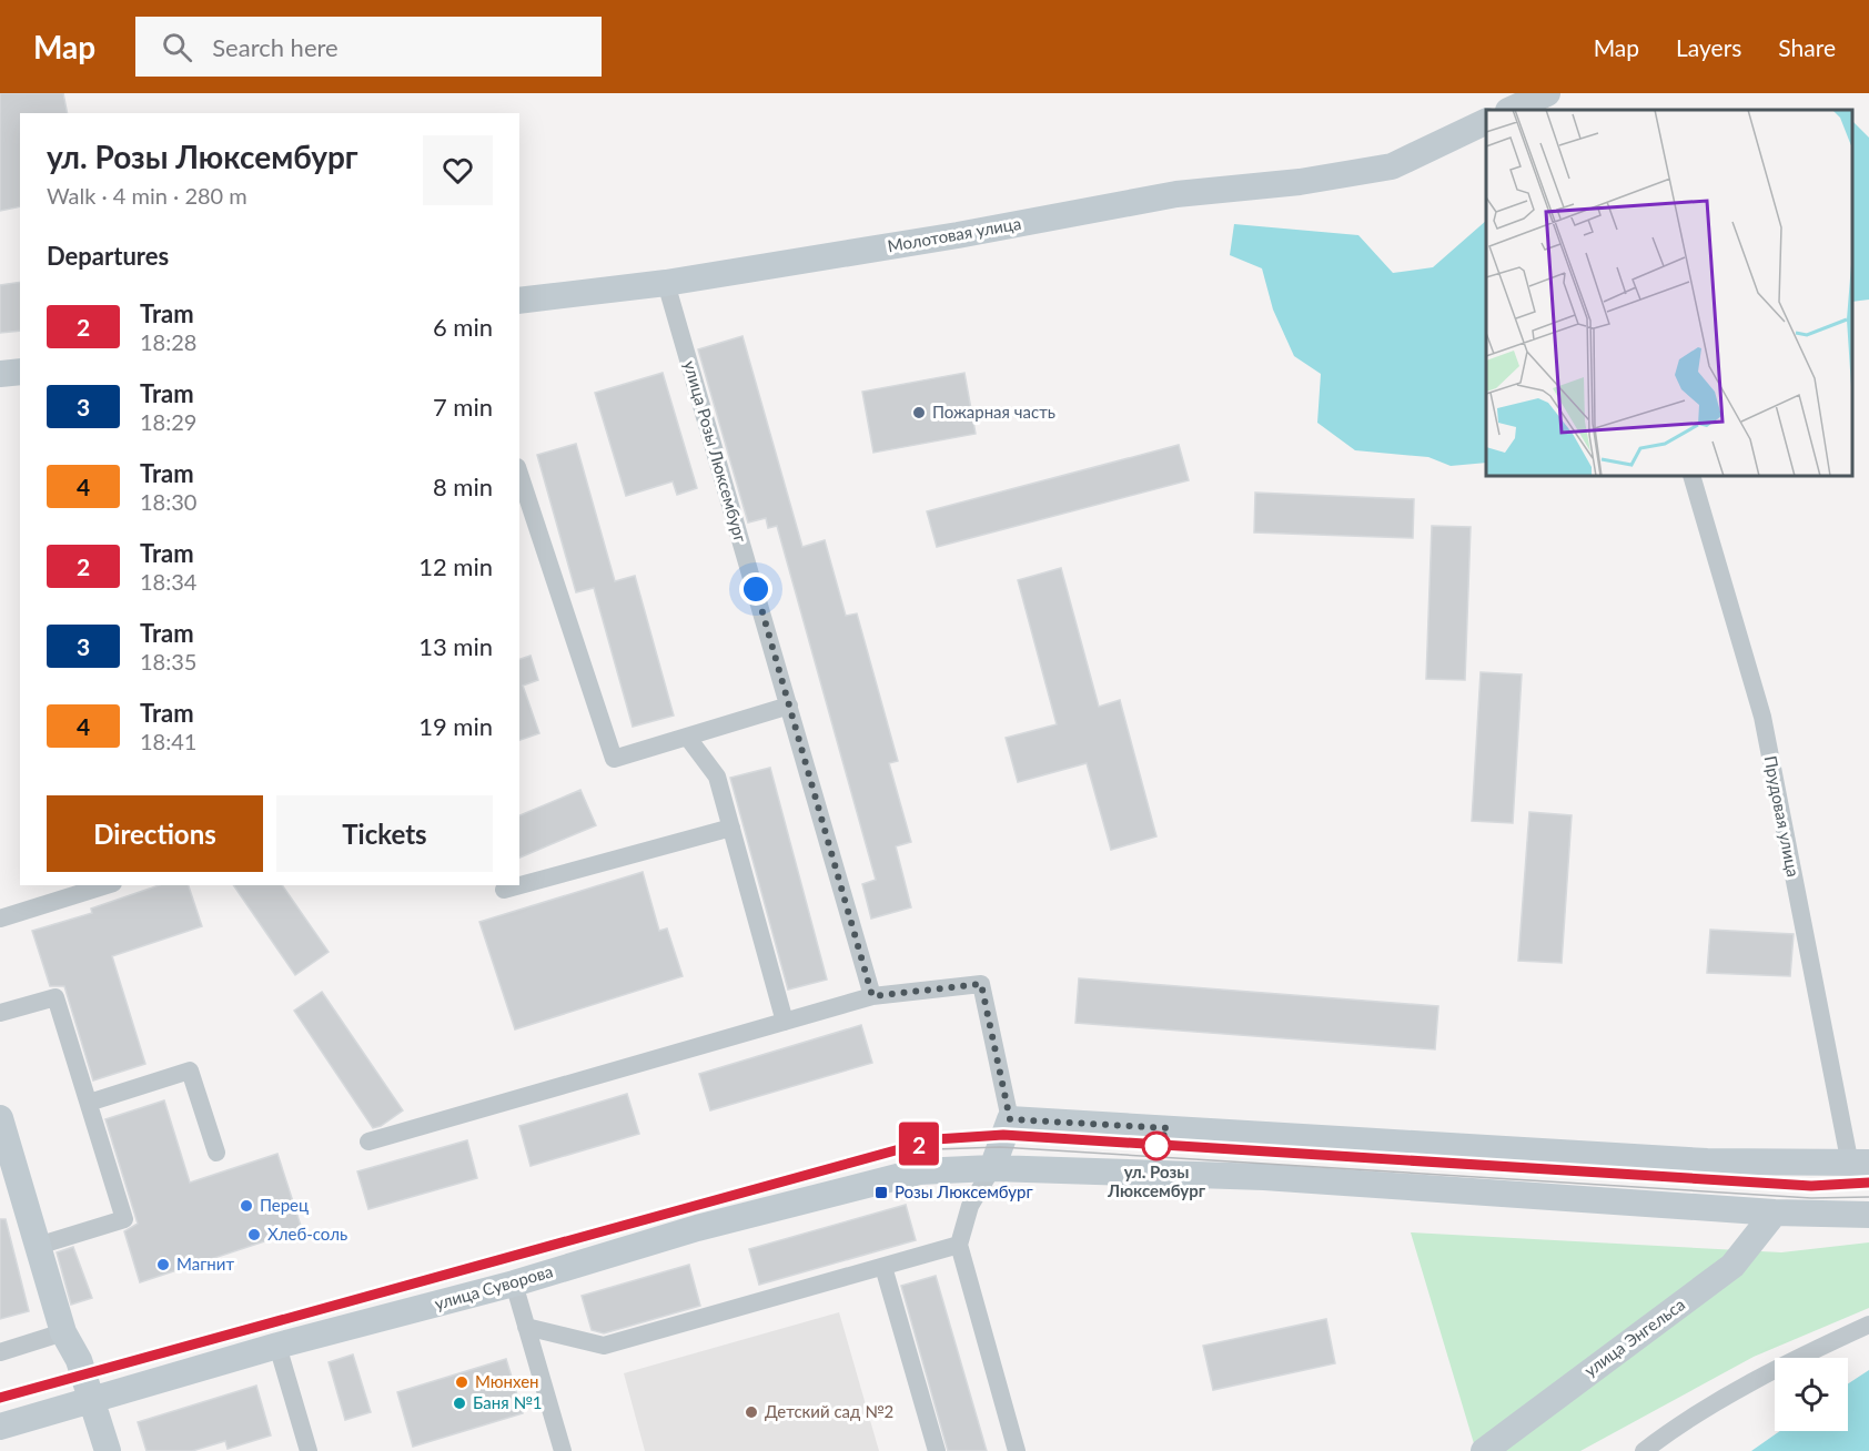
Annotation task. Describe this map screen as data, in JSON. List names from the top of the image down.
{
  "streets": {
    "main road": ["Молотовая улица", "улица Суворова", "улица Энгельса"],
    "street": ["улица Розы Люксембург", "Прудовая улица"]
  },
  "crossings": [
    ["Молотовая улица", "улица Розы Люксембург"],
    ["улица Суворова", "улица Энгельса"]
  ],
  "places": {
    "other": [
      "Пожарная часть",
      "ул. Розы Люксембург",
      "Перец",
      "Хлеб-соль",
      "Магнит",
      "Мюнхен",
      "Баня №1",
      "Детский сад №2"
    ],
    "transit": ["Розы Люксембург"]
  },
  "lines": ["tram line 2"],
  "page": {
    "header": "Map",
    "search": "Search here",
    "nav": ["Map", "Layers", "Share"],
    "on_map": "2",
    "heading": [
      ["ул. Розы Люксембург", "Walk · 4 min · 280 m"],
      "Departures"
    ],
    "list": [
      {
        "mark": "2",
        "name": "Tram",
        "note": "18:28",
        "value": "6 min"
      },
      {
        "mark": "3",
        "name": "Tram",
        "note": "18:29",
        "value": "7 min"
      },
      {
        "mark": "4",
        "name": "Tram",
        "note": "18:30",
        "value": "8 min"
      },
      {
        "mark": "2",
        "name": "Tram",
        "note": "18:34",
        "value": "12 min"
      },
      {
        "mark": "3",
        "name": "Tram",
        "note": "18:35",
        "value": "13 min"
      },
      {
        "mark": "4",
        "name": "Tram",
        "note": "18:41",
        "value": "19 min"
      }
    ],
    "buttons": ["Directions", "Tickets"]
  }
}
